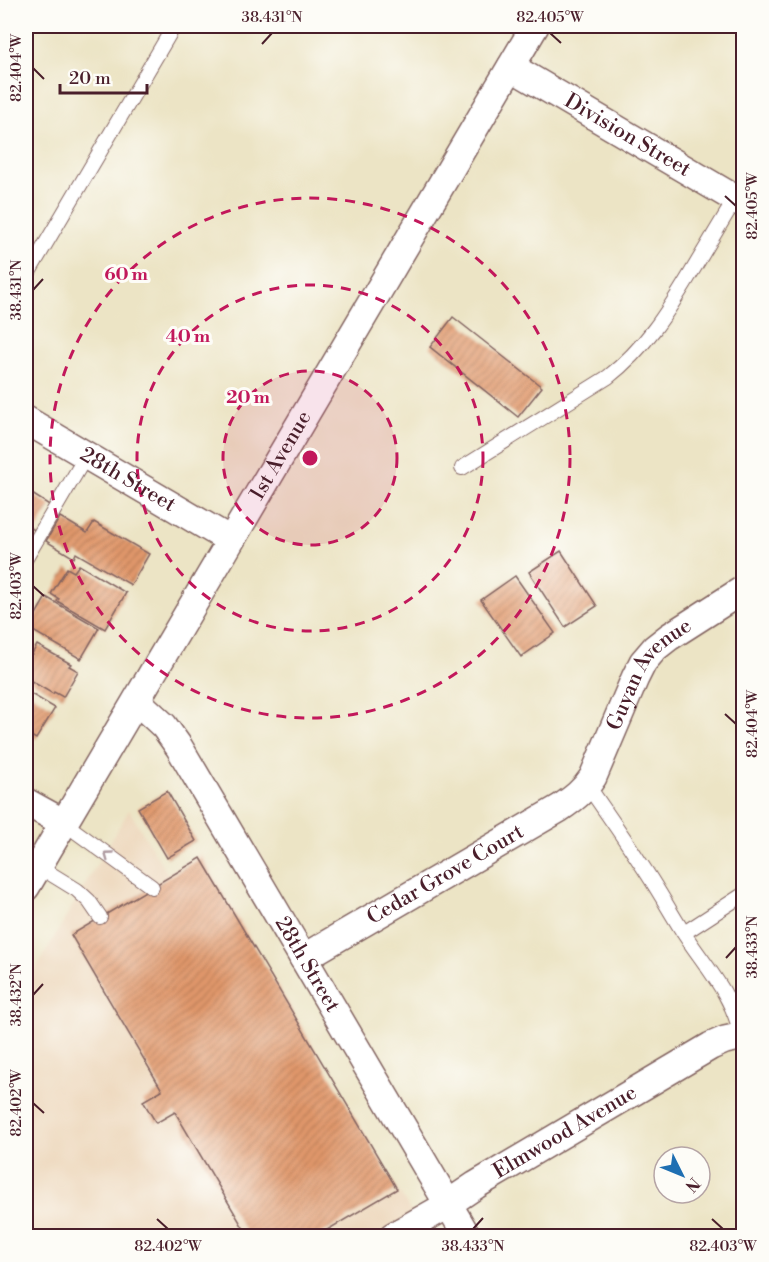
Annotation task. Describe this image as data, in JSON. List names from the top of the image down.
{
  "streets": {
    "street": [
      "Division Street",
      "1st Avenue",
      "28th Street",
      "Guyan Avenue",
      "Cedar Grove Court",
      "Elmwood Avenue"
    ]
  },
  "crossings": [
    ["Division Street", "1st Avenue"],
    ["1st Avenue", "28th Street"],
    ["28th Street", "Cedar Grove Court"],
    ["28th Street", "Elmwood Avenue"],
    ["Guyan Avenue", "Cedar Grove Court"]
  ],
  "scale_bar": "20 m",
  "north": "bottom right",
  "coordinates": [
    "38.431°N",
    "82.405°W",
    "82.404°W",
    "82.403°W",
    "38.433°N",
    "38.432°N",
    "82.402°W"
  ],
  "rings": ["60 m", "40 m", "20 m"]
}
